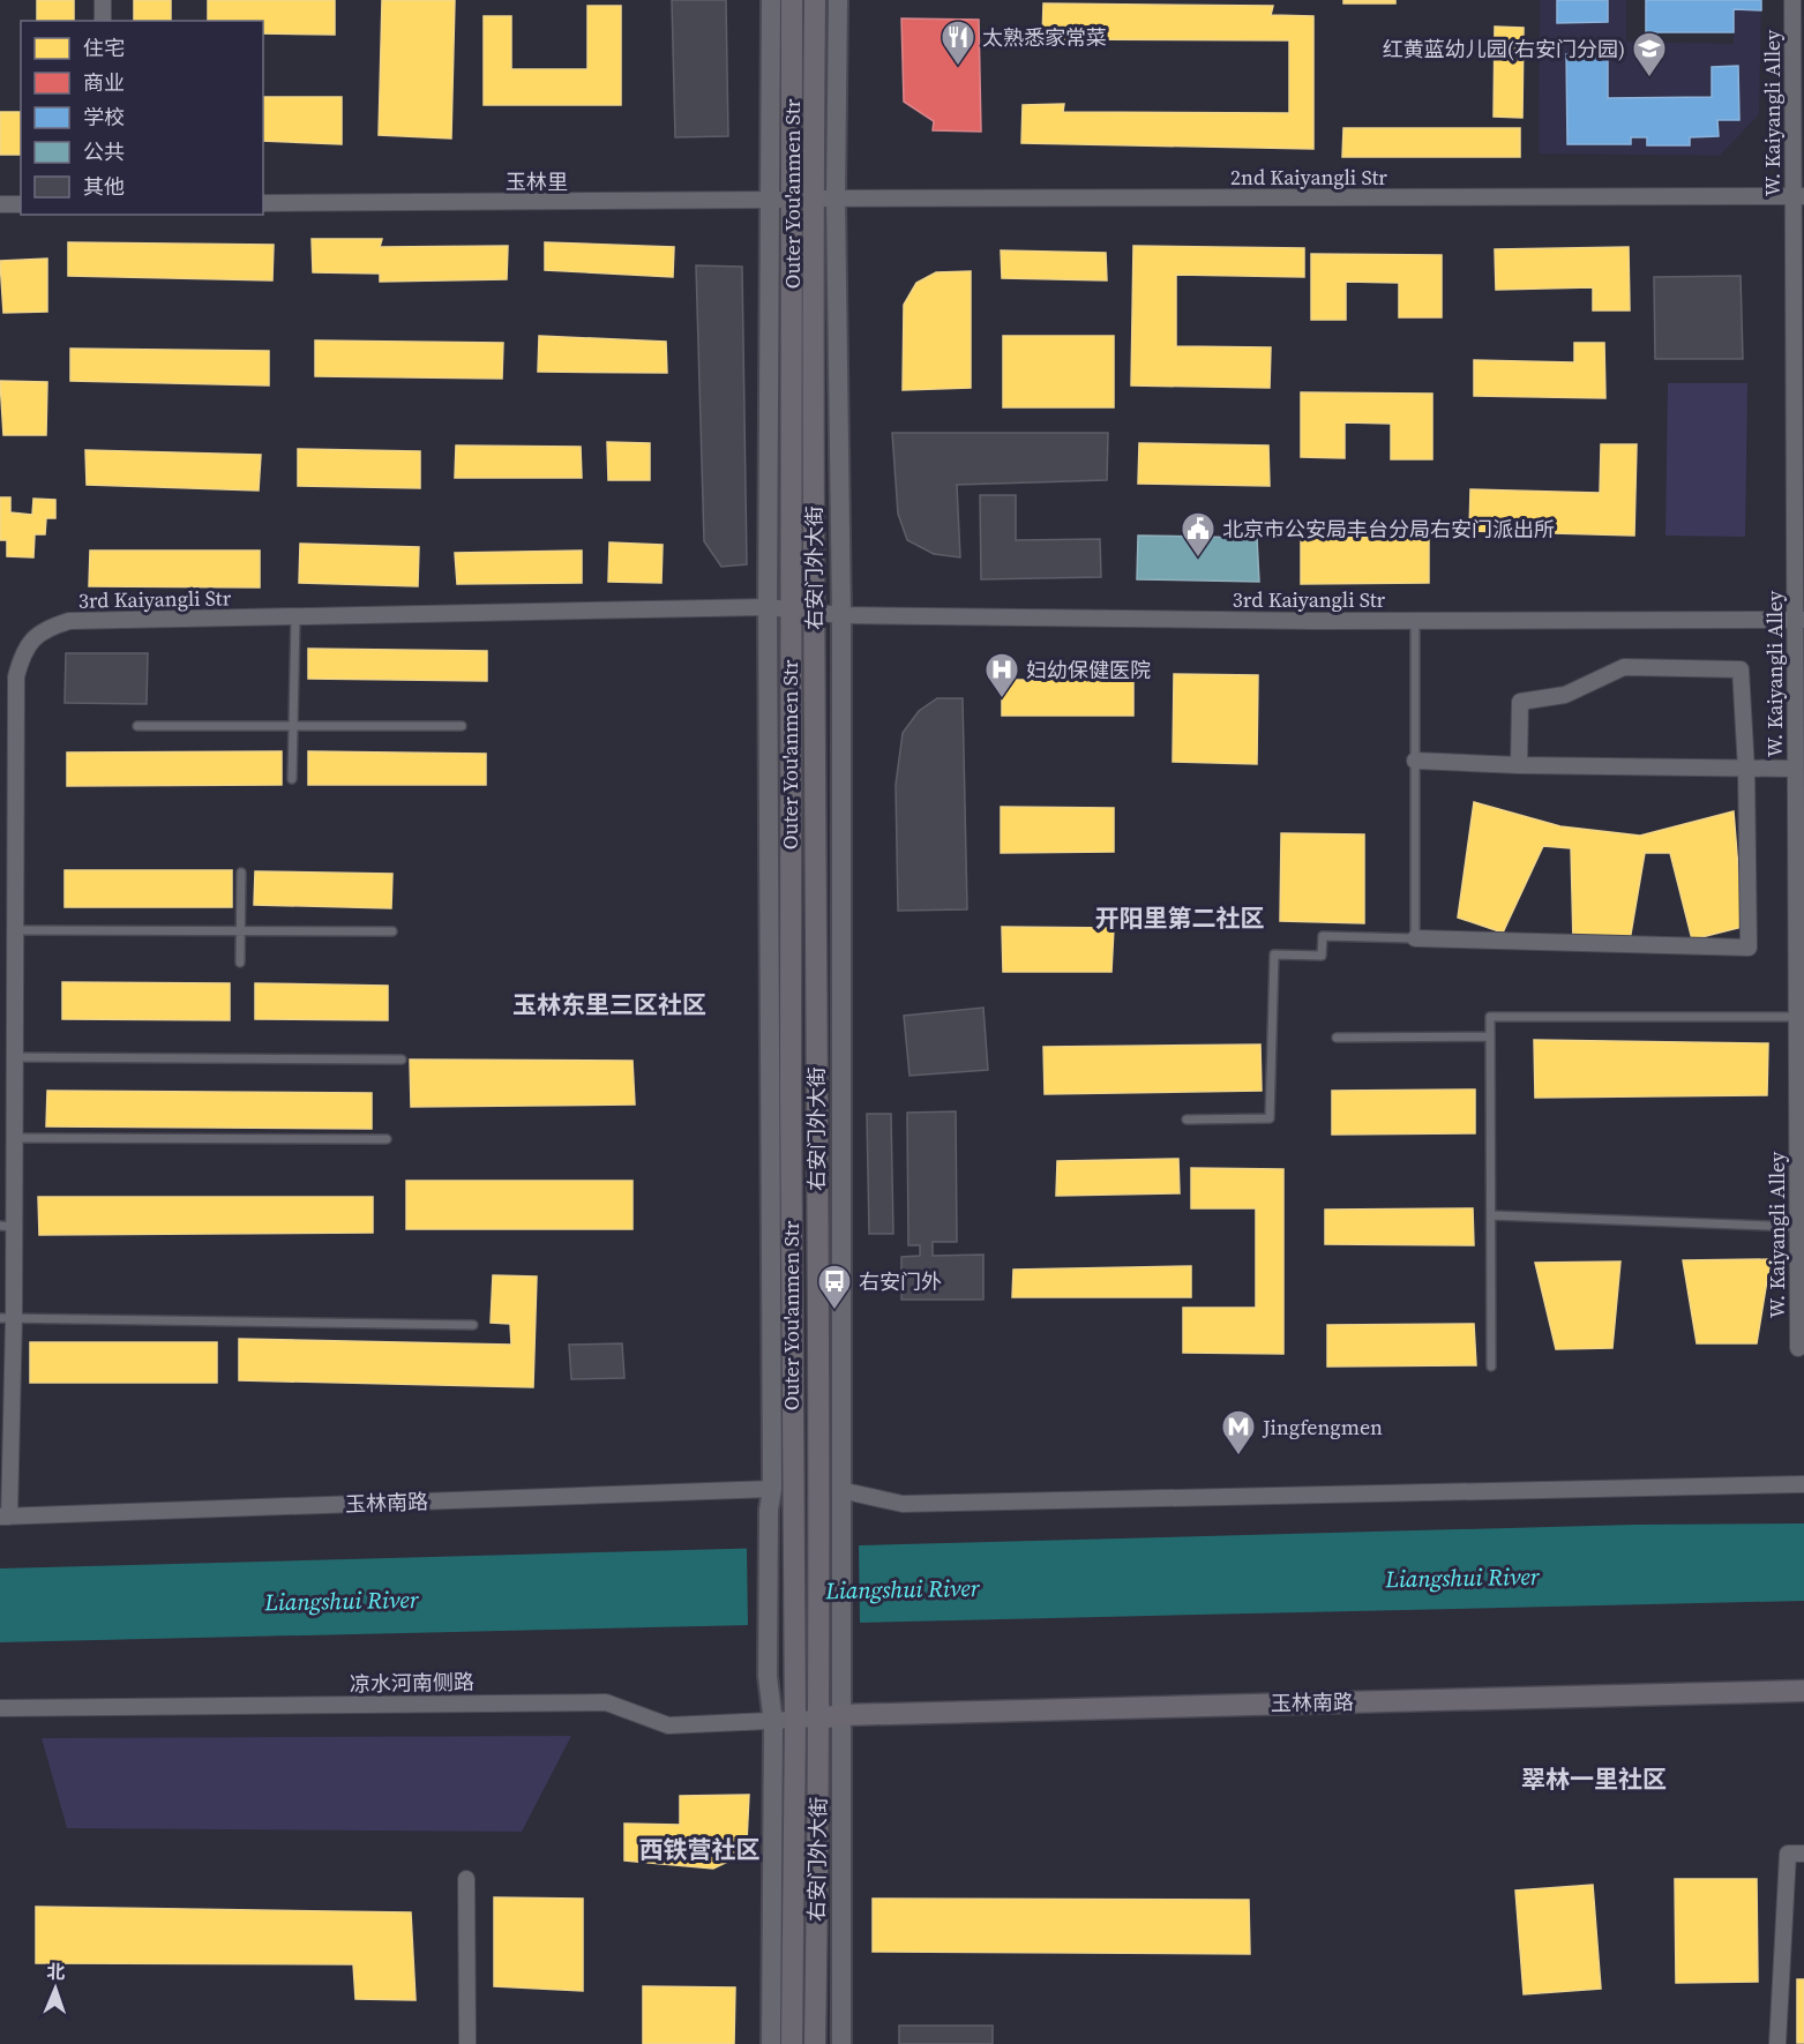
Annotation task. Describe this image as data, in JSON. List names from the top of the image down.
{
  "streets": {
    "main road": ["Outer You'anmen Str", "右安门外大街", "玉林南路"],
    "street": [
      "W. Kaiyangli Alley",
      "2nd Kaiyangli Str",
      "玉林里",
      "3rd Kaiyangli Str",
      "凉水河南侧路"
    ]
  },
  "crossings": [
    ["W. Kaiyangli Alley", "2nd Kaiyangli Str"],
    ["W. Kaiyangli Alley", "3rd Kaiyangli Str"],
    ["2nd Kaiyangli Str", "玉林里"],
    ["2nd Kaiyangli Str", "Outer You'anmen Str"],
    ["2nd Kaiyangli Str", "右安门外大街"],
    ["玉林里", "Outer You'anmen Str"],
    ["玉林里", "右安门外大街"],
    ["Outer You'anmen Str", "右安门外大街"],
    ["Outer You'anmen Str", "3rd Kaiyangli Str"],
    ["右安门外大街", "3rd Kaiyangli Str"],
    ["右安门外大街", "玉林南路"],
    ["右安门外大街", "凉水河南侧路"],
    ["3rd Kaiyangli Str", "玉林南路"],
    ["玉林南路", "凉水河南侧路"]
  ],
  "districts": [
    "开阳里第二社区",
    "玉林东里三区社区",
    "翠林一里社区",
    "西铁营社区"
  ],
  "water": ["Liangshui River"],
  "places": {
    "restaurant": ["太熟悉家常菜"],
    "school or university": ["红黄蓝幼儿园(右安门分园)"],
    "public building": ["北京市公安局丰台分局右安门派出所"],
    "hospital": ["妇幼保健医院"],
    "bus stop": ["右安门外"],
    "metro station": ["Jingfengmen"]
  },
  "legend": [
    "住宅",
    "商业",
    "学校",
    "公共",
    "其他"
  ],
  "north": "top"
}
